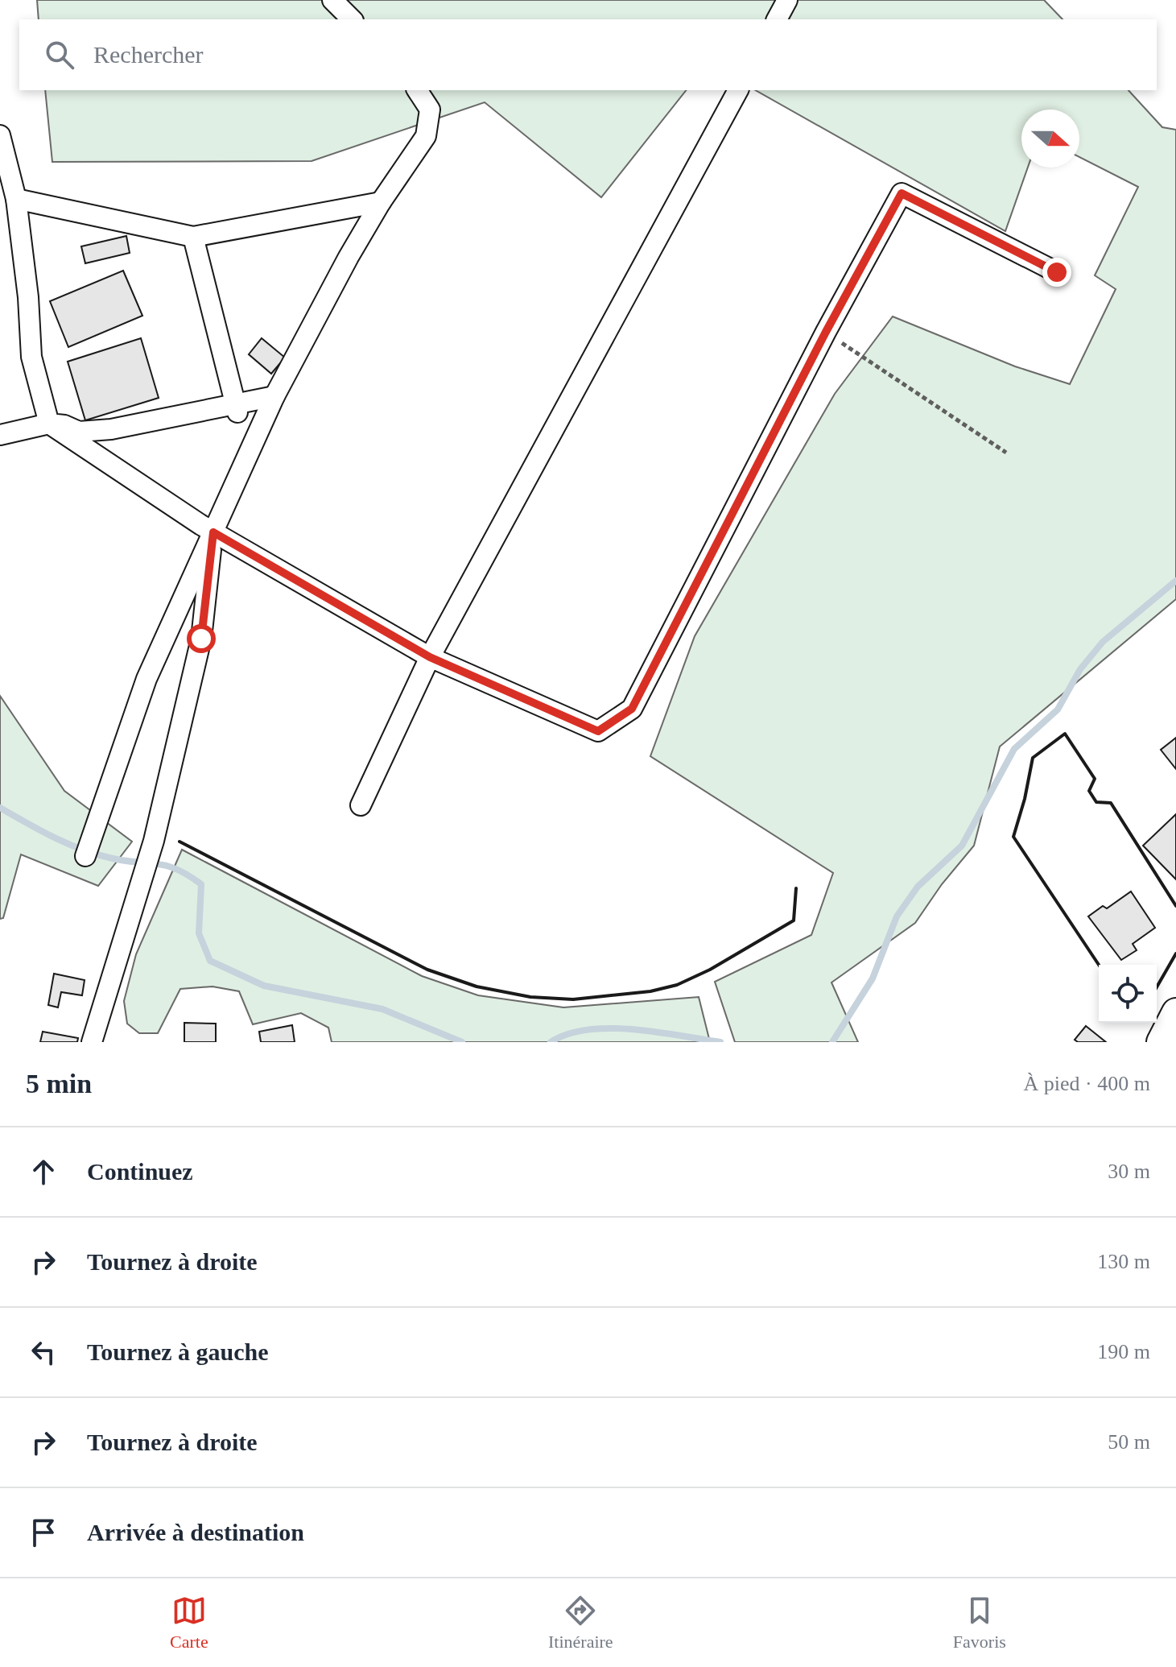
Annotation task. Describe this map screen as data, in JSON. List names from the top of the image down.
{
  "north": "right",
  "page": {
    "search": "Rechercher",
    "heading": ["5 min", "À pied · 400 m"],
    "list": [
      ["Continuez", "30 m"],
      ["Tournez à droite", "130 m"],
      ["Tournez à gauche", "190 m"],
      ["Tournez à droite", "50 m"],
      "Arrivée à destination"
    ],
    "nav": ["Carte", "Itinéraire", "Favoris"]
  }
}
